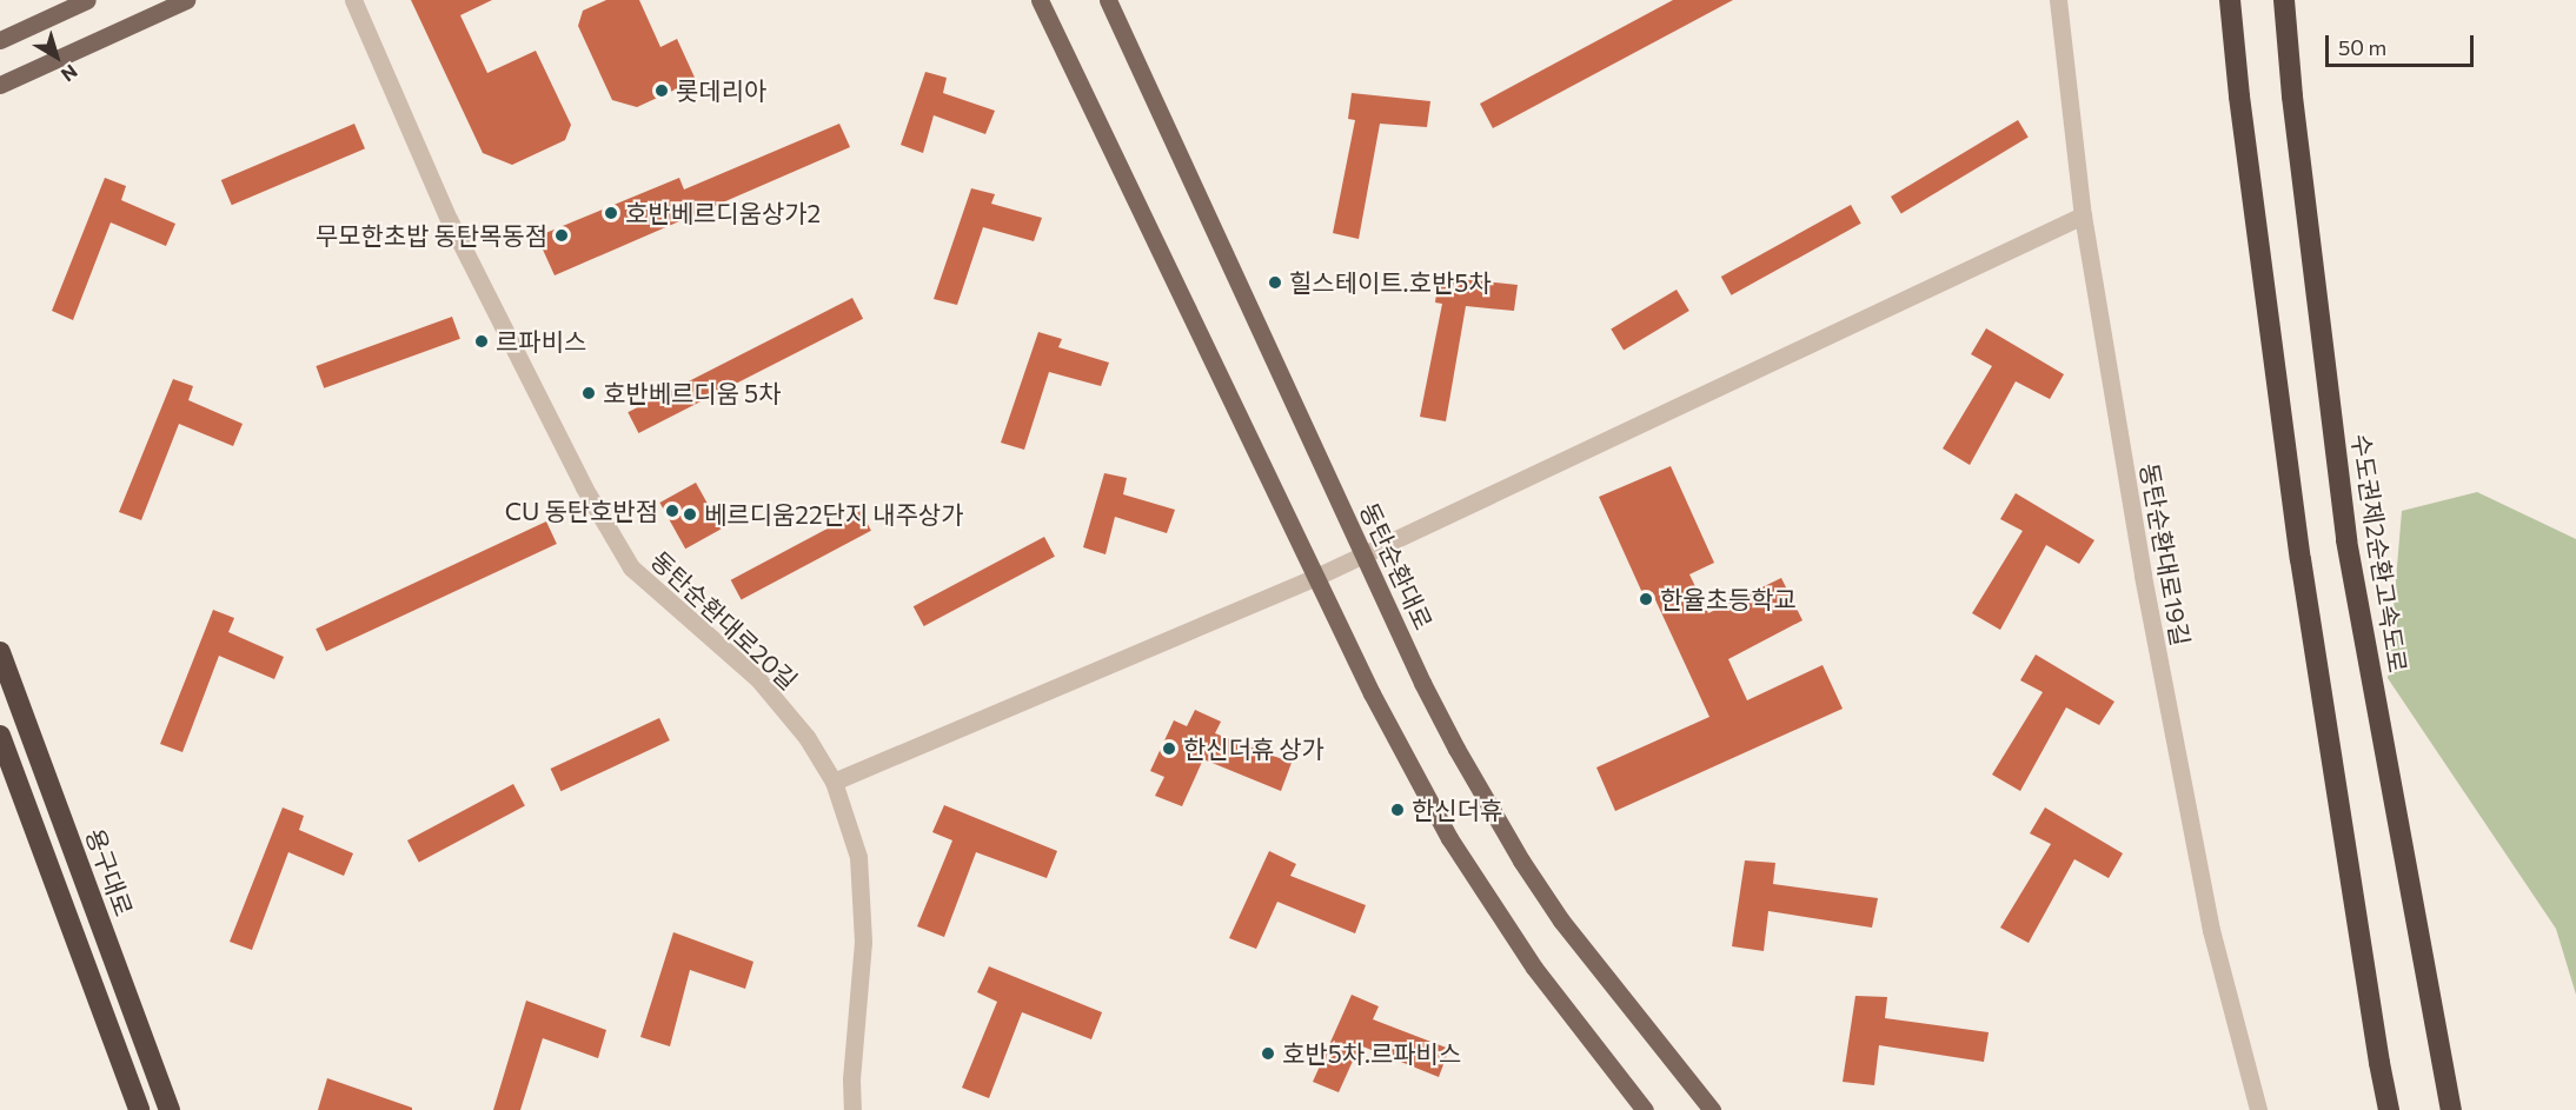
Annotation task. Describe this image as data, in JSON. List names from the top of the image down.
{
  "streets": {
    "highway": ["수도권제2순환고속도로", "용구대로"],
    "main road": ["동탄순환대로"],
    "street": ["동탄순환대로19길", "동탄순환대로20길"]
  },
  "places": [
    "롯데리아",
    "호반베르디움상가2",
    "무모한초밥 동탄목동점",
    "힐스테이트.호반5차",
    "르파비스",
    "호반베르디움 5차",
    "CU 동탄호반점",
    "베르디움22단지 내주상가",
    "한율초등학교",
    "한신더휴 상가",
    "한신더휴",
    "호반5차.르파비스"
  ],
  "scale_bar": "50 m",
  "north": "bottom right"
}
